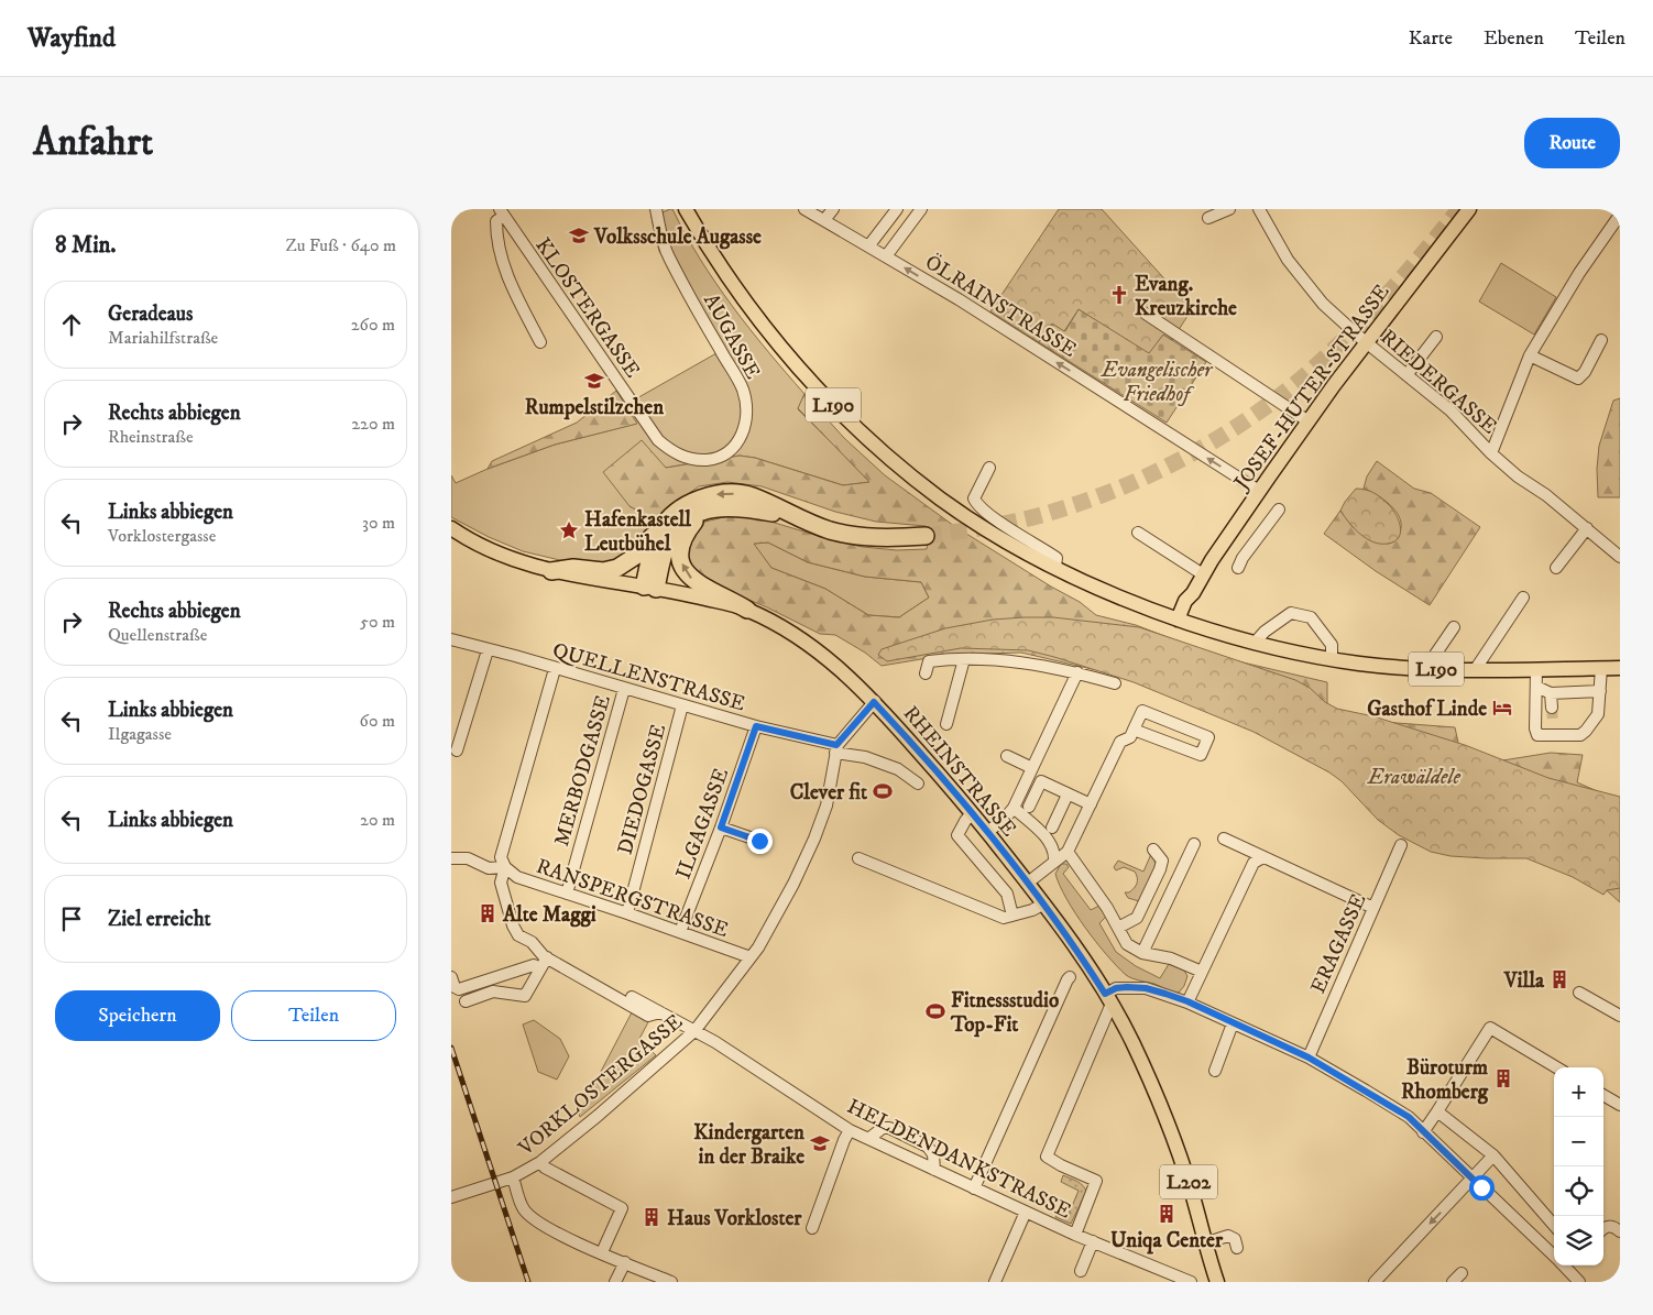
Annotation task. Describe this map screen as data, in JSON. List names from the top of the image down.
{
  "streets": {
    "main road": [
      "JOSEF-HUTER-STRASSE",
      "L190",
      "RHEINSTRASSE",
      "L202"
    ],
    "street": [
      "ÖLRAINSTRASSE",
      "KLOSTERGASSE",
      "AUGASSE",
      "RIEDERGASSE",
      "QUELLENSTRASSE",
      "MERBODGASSE",
      "DIEDOGASSE",
      "ILGAGASSE",
      "RANSPERGSTRASSE",
      "ERAGASSE",
      "VORKLOSTERGASSE",
      "HELDENDANKSTRASSE"
    ]
  },
  "crossings": [
    ["ÖLRAINSTRASSE", "JOSEF-HUTER-STRASSE"],
    ["KLOSTERGASSE", "AUGASSE"],
    ["RIEDERGASSE", "JOSEF-HUTER-STRASSE"],
    ["JOSEF-HUTER-STRASSE", "L190"],
    ["QUELLENSTRASSE", "MERBODGASSE"],
    ["QUELLENSTRASSE", "DIEDOGASSE"],
    ["QUELLENSTRASSE", "ILGAGASSE"],
    ["QUELLENSTRASSE", "VORKLOSTERGASSE"],
    ["MERBODGASSE", "RANSPERGSTRASSE"],
    ["DIEDOGASSE", "RANSPERGSTRASSE"],
    ["ILGAGASSE", "RANSPERGSTRASSE"],
    ["RANSPERGSTRASSE", "VORKLOSTERGASSE"],
    ["VORKLOSTERGASSE", "HELDENDANKSTRASSE"]
  ],
  "parks": ["Evangelischer Friedhof", "Erawäldele"],
  "places": {
    "school or university": ["Volksschule Augasse", "Rumpelstilzchen", "Kindergarten in der Braike"],
    "church": ["Evang. Kreuzkirche"],
    "place": ["Hafenkastell Leutbühel"],
    "hotel": ["Gasthof Linde"],
    "sports": ["Clever fit", "Fitnessstudio Top-Fit"],
    "building": [
      "Alte Maggi",
      "Villa",
      "Büroturm Rhomberg",
      "Uniqa Center",
      "Haus Vorkloster"
    ]
  },
  "page": {
    "header": "Wayfind",
    "nav": ["Karte", "Ebenen", "Teilen"],
    "buttons": [
      "Route",
      ["Speichern", "Teilen"]
    ],
    "title": "Anfahrt",
    "heading": ["8 Min.", "Zu Fuß · 640 m"],
    "list": [
      ["Geradeaus", "Mariahilfstraße", "260 m"],
      ["Rechts abbiegen", "Rheinstraße", "220 m"],
      ["Links abbiegen", "Vorklostergasse", "30 m"],
      ["Rechts abbiegen", "Quellenstraße", "50 m"],
      ["Links abbiegen", "Ilgagasse", "60 m"],
      ["Links abbiegen", "20 m"],
      "Ziel erreicht"
    ],
    "map_buttons": ["+", "−"]
  }
}
